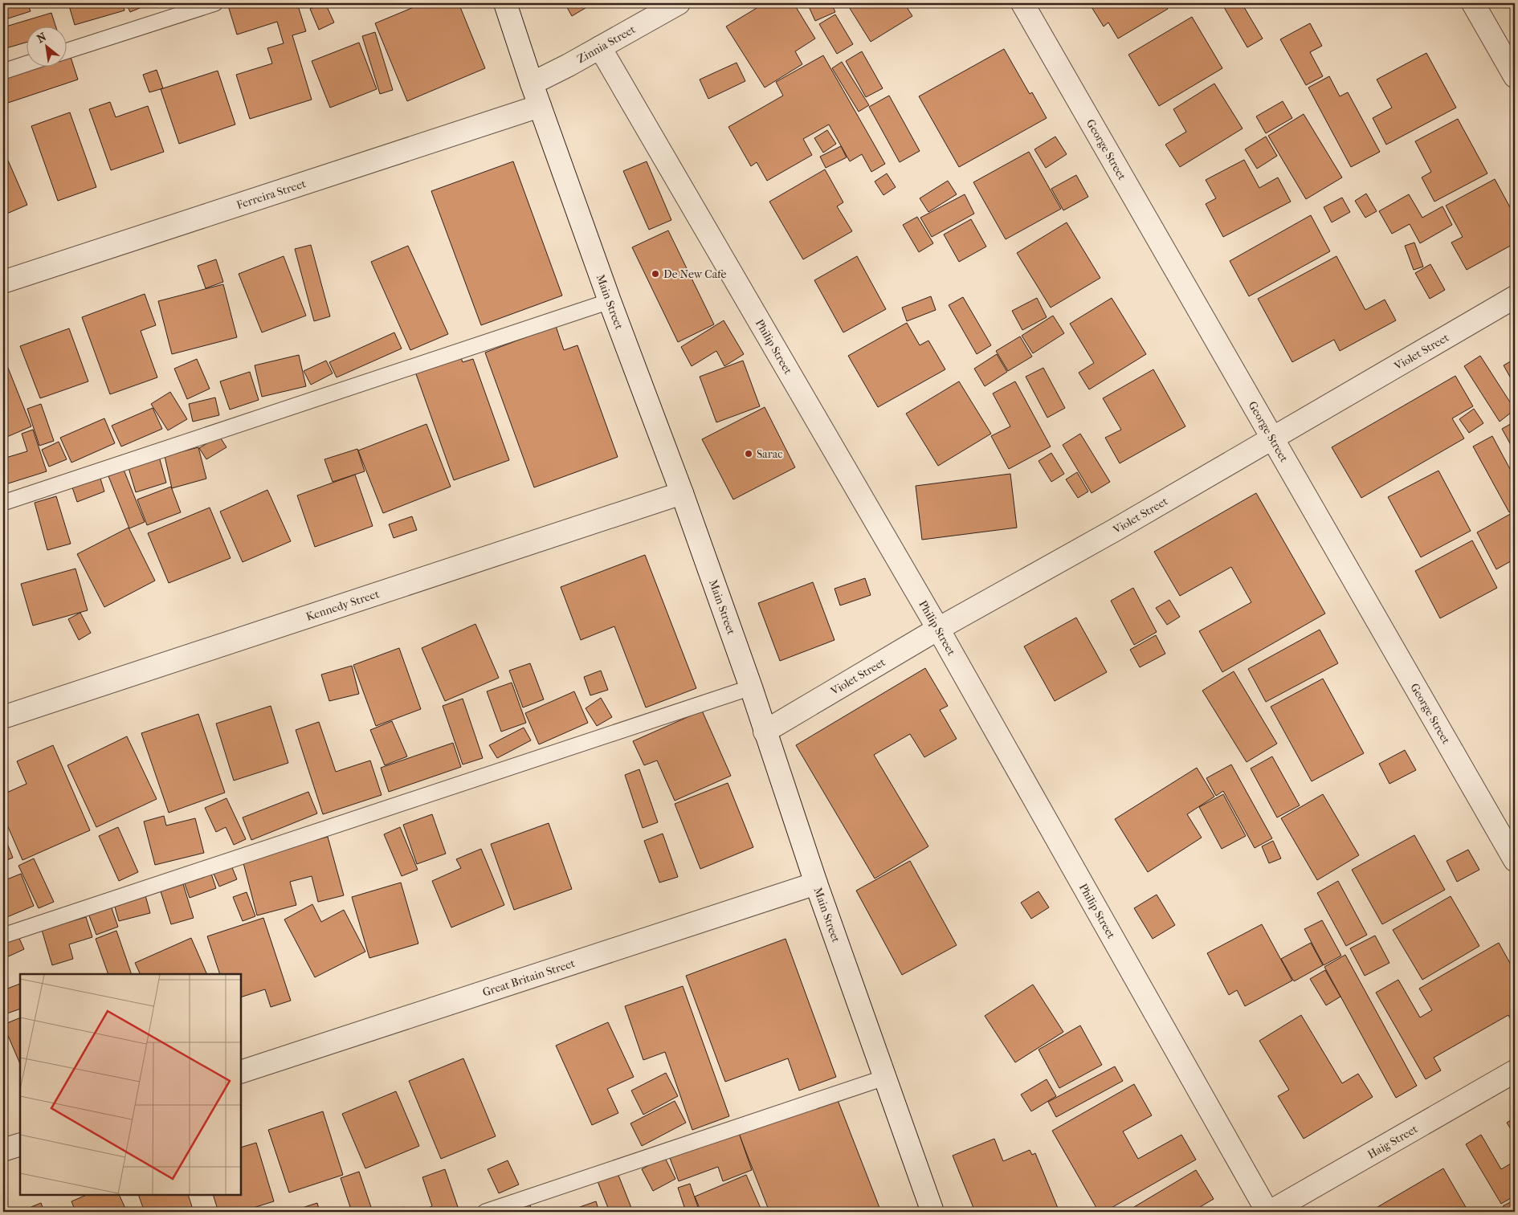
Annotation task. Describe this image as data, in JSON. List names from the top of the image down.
{
  "streets": {
    "street": [
      "Zinnia Street",
      "George Street",
      "Ferreira Street",
      "Main Street",
      "Philip Street",
      "Violet Street",
      "Kennedy Street",
      "Great Britain Street",
      "Haig Street"
    ]
  },
  "crossings": [
    ["Zinnia Street", "Main Street"],
    ["Zinnia Street", "Philip Street"],
    ["George Street", "Violet Street"],
    ["Ferreira Street", "Main Street"],
    ["Main Street", "Violet Street"],
    ["Main Street", "Kennedy Street"],
    ["Main Street", "Great Britain Street"],
    ["Philip Street", "Violet Street"],
    ["Philip Street", "Haig Street"]
  ],
  "places": ["De New Cafe", "Sarac"],
  "north": "top left"
}
